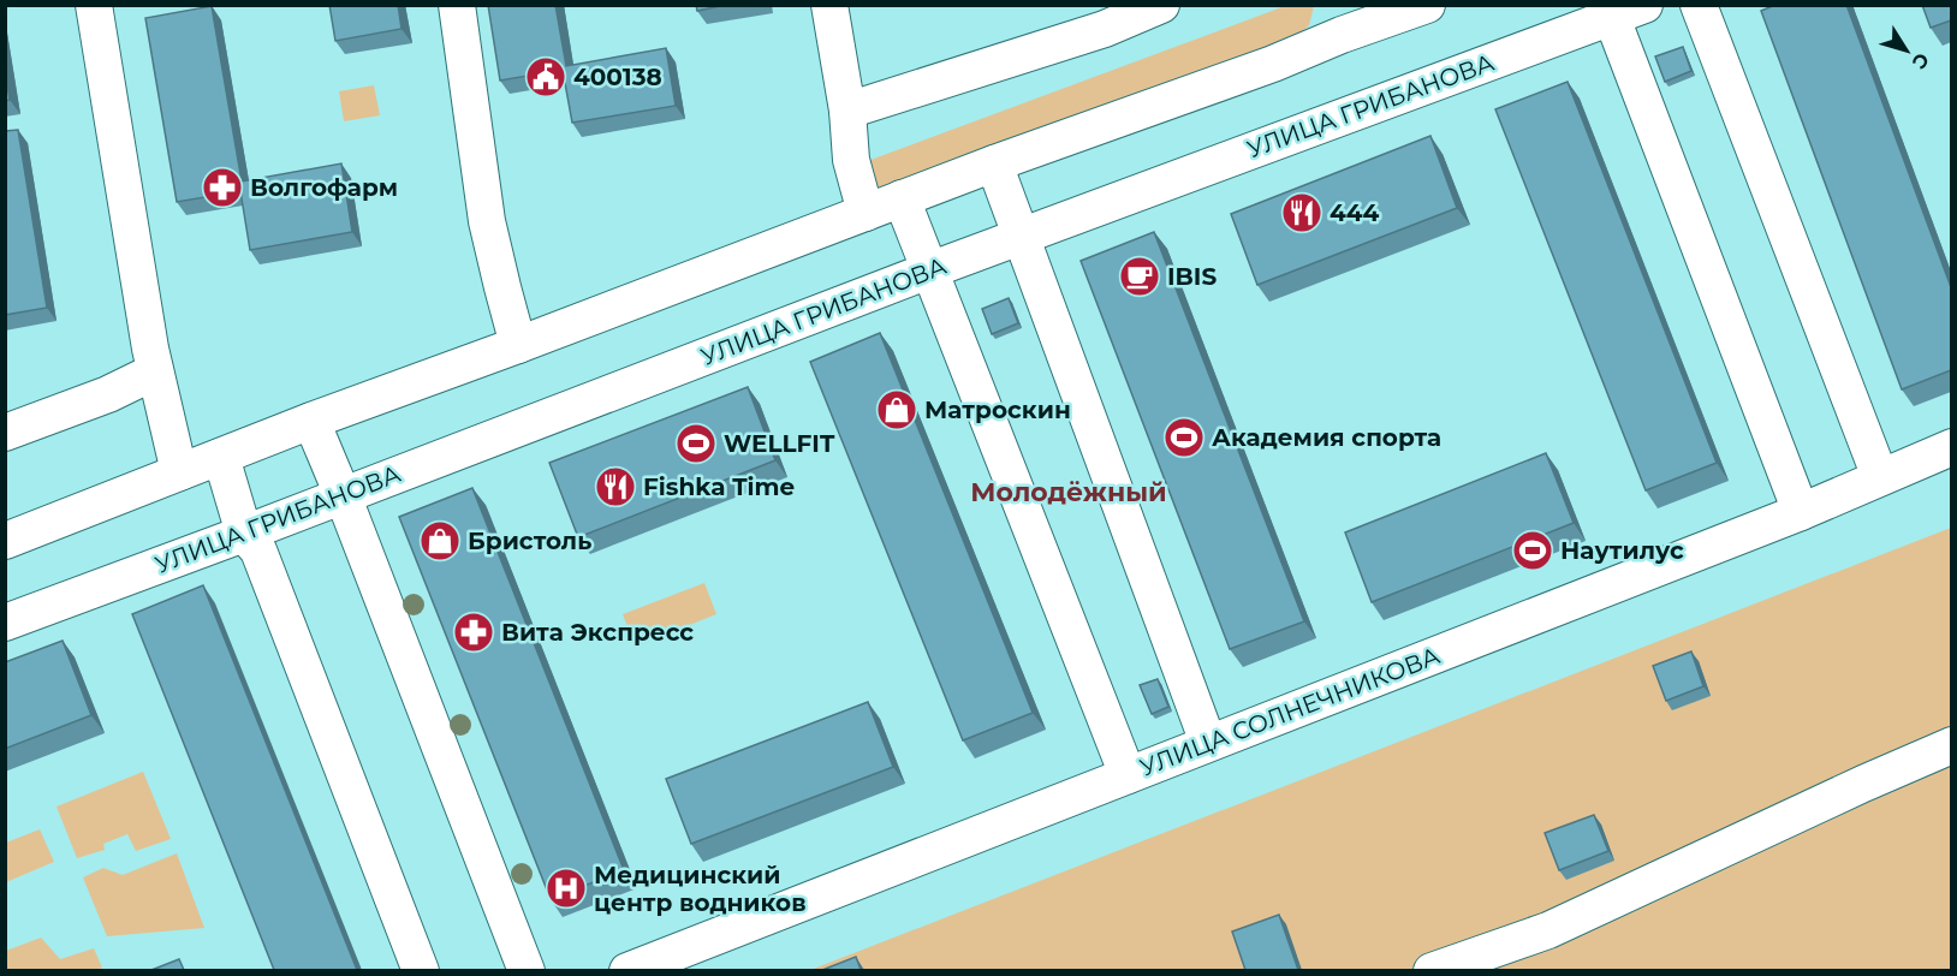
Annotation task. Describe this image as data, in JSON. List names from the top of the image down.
{
  "streets": {
    "street": ["УЛИЦА ГРИБАНОВА", "УЛИЦА СОЛНЕЧНИКОВА"]
  },
  "districts": ["Молодёжный"],
  "places": {
    "public building": ["400138"],
    "pharmacy": ["Волгофарм", "Вита Экспресс"],
    "restaurant": ["444", "Fishka Time"],
    "cafe": ["IBIS"],
    "shop": ["Матроскин", "Бристоль"],
    "sports": ["Академия спорта", "WELLFIT", "Наутилус"],
    "hospital": ["Медицинский центр водников"]
  },
  "north": "bottom right"
}
